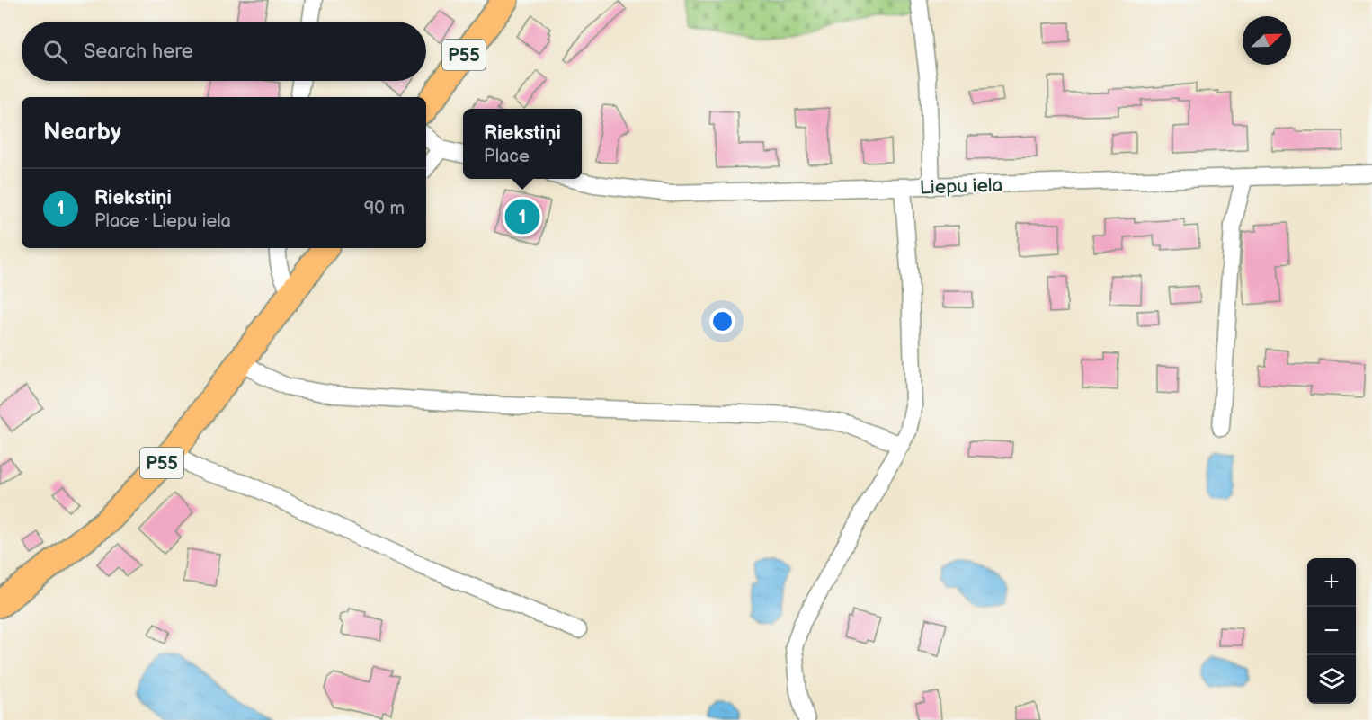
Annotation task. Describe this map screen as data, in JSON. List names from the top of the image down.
{
  "streets": {
    "main road": ["P55"],
    "street": ["Liepu iela"]
  },
  "north": "top right",
  "page": {
    "search": "Search here",
    "heading": "Nearby",
    "popup": ["Riekstiņi", "Place"],
    "list": [
      {
        "mark": "1",
        "name": "Riekstiņi",
        "note": "Place · Liepu iela",
        "value": "90 m"
      }
    ],
    "pins": "1",
    "map_buttons": ["+", "−"]
  }
}
